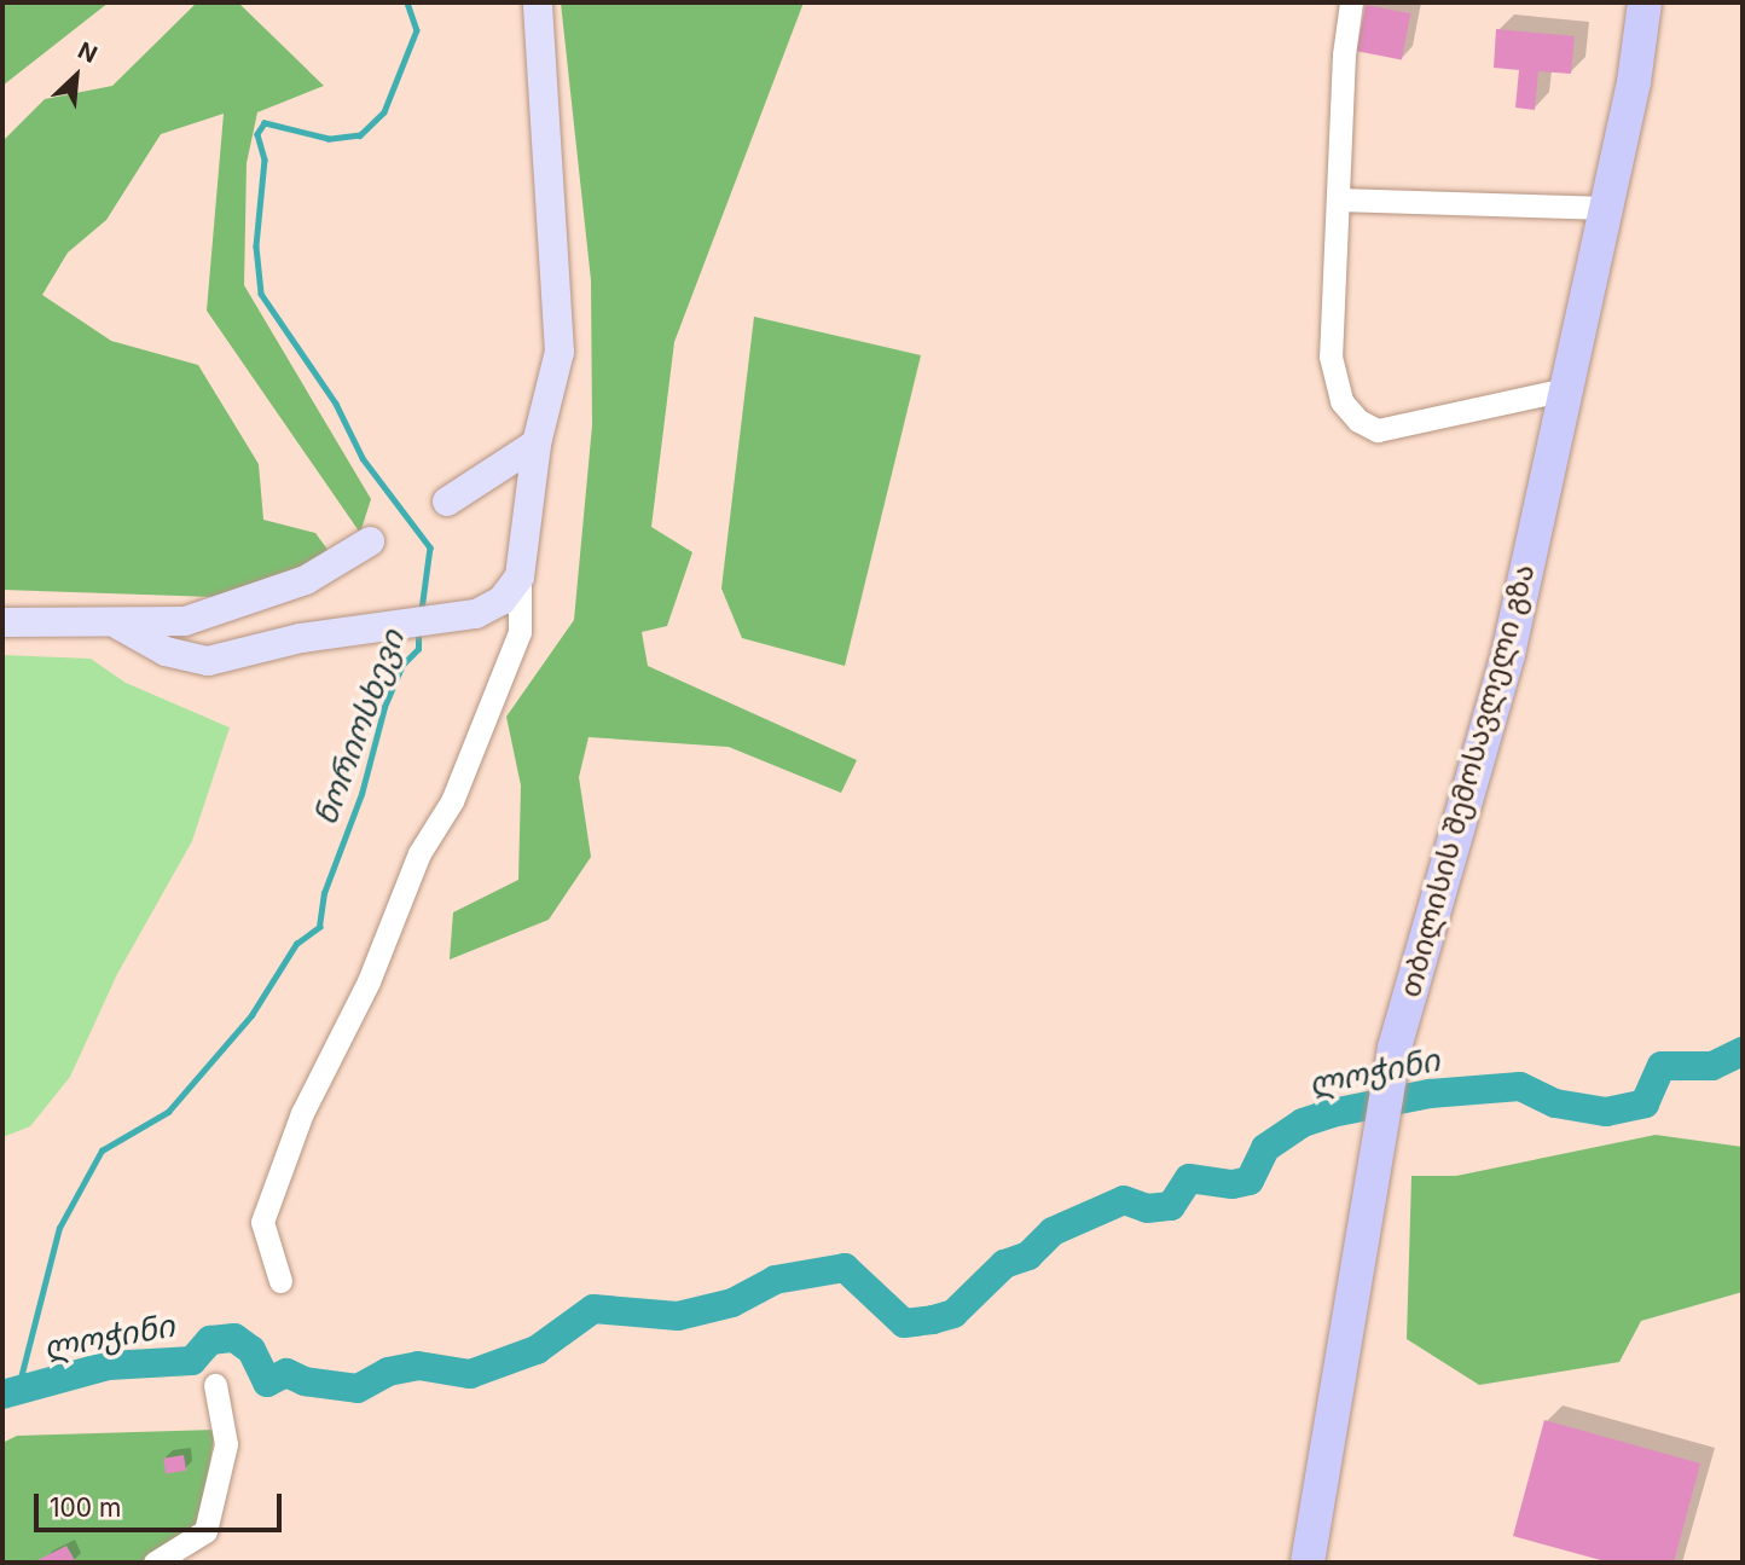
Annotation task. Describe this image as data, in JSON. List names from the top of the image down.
{
  "streets": {
    "highway": ["თბილისის შემოსავლელი გზა"]
  },
  "water": ["ნორიოსხევი", "ლოჭინი"],
  "scale_bar": "100 m",
  "north": "top right"
}
